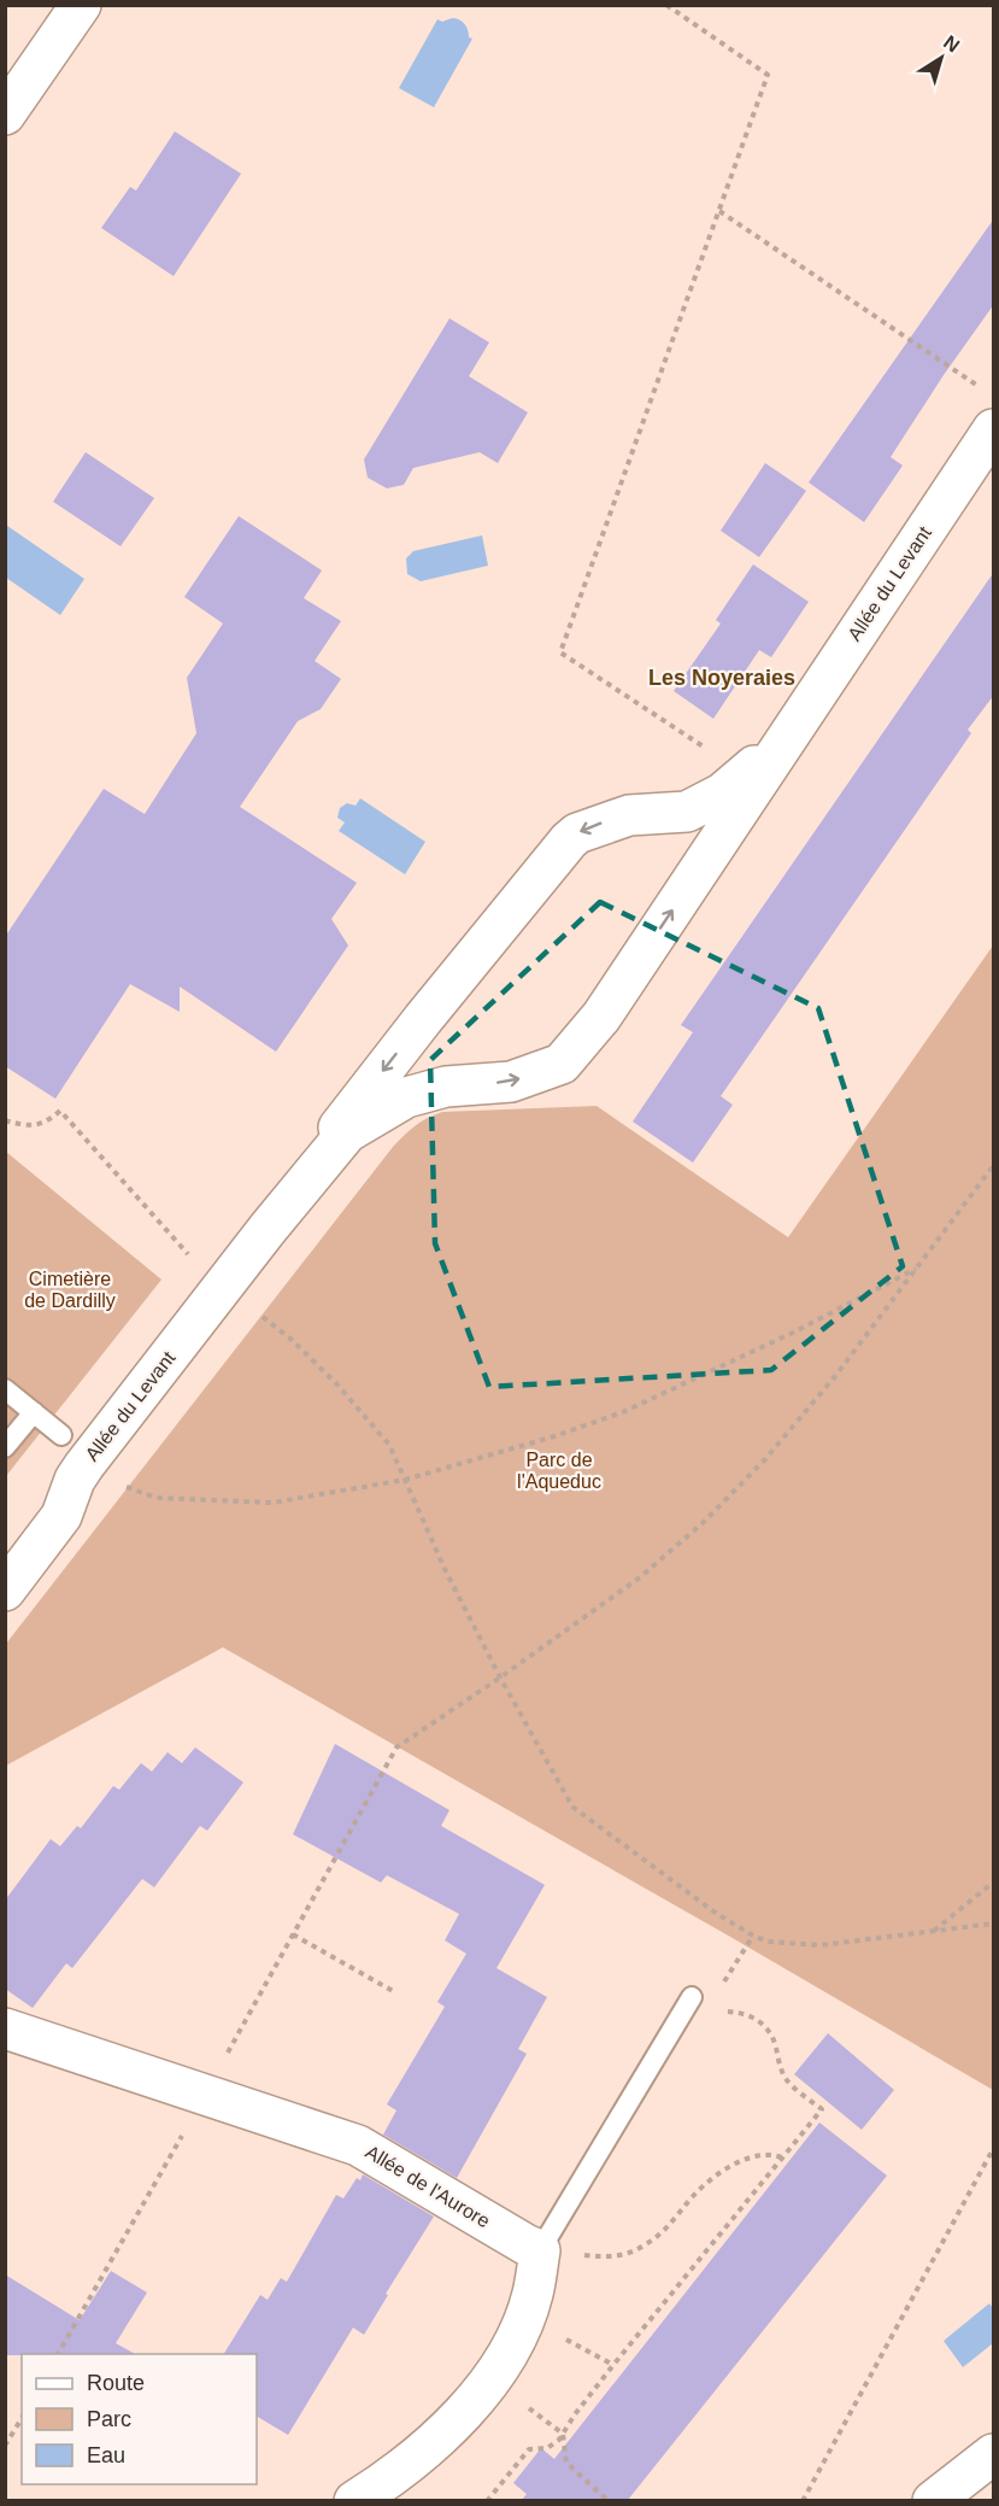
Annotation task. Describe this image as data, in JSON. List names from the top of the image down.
{
  "streets": {
    "street": ["Allée du Levant", "Allée de l'Aurore"]
  },
  "districts": ["Les Noyeraies"],
  "parks": ["Cimetière de Dardilly", "Parc de l'Aqueduc"],
  "legend": ["Route", "Parc", "Eau"],
  "north": "top right"
}
